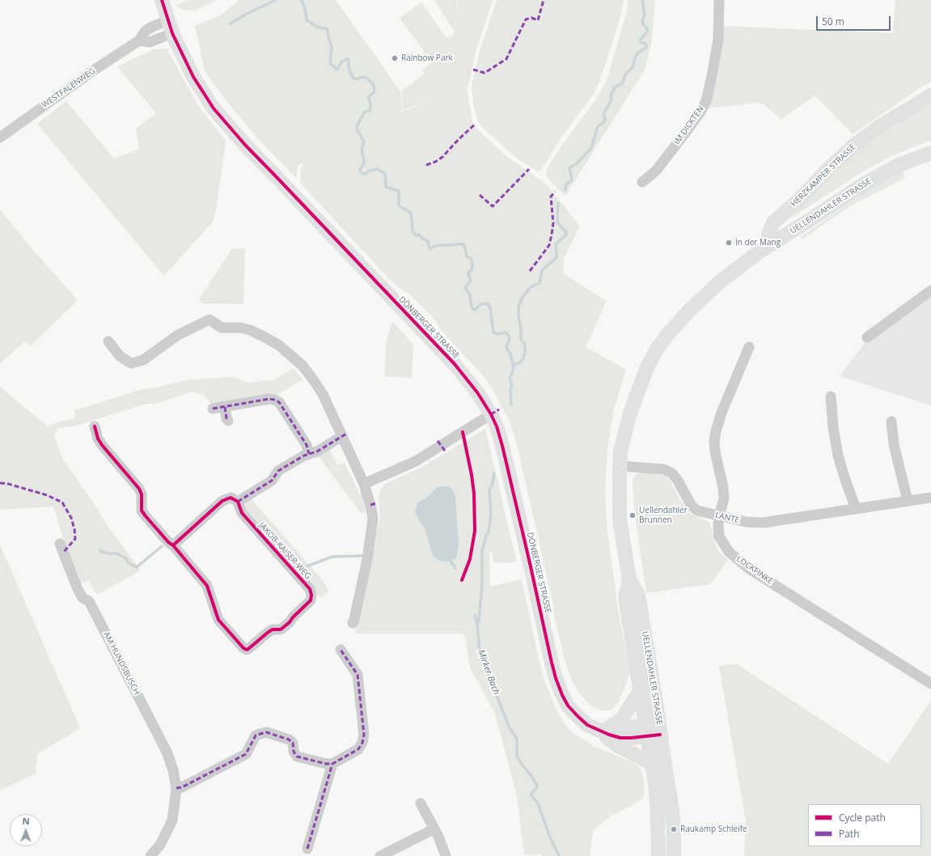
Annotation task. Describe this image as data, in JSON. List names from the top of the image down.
{
  "streets": {
    "main road": ["HERZKAMPER STRASSE", "UELLENDAHLER STRASSE", "DÖNBERGER STRASSE"],
    "street": [
      "WESTFALENWEG",
      "IM DICKTEN",
      "LANTE",
      "JAKOB-KAISER-WEG",
      "LOCKFINKE",
      "AM HUNDSBUSCH"
    ]
  },
  "crossings": [
    ["WESTFALENWEG", "DÖNBERGER STRASSE"],
    ["HERZKAMPER STRASSE", "UELLENDAHLER STRASSE"],
    ["UELLENDAHLER STRASSE", "DÖNBERGER STRASSE"],
    ["UELLENDAHLER STRASSE", "LANTE"],
    ["LANTE", "LOCKFINKE"]
  ],
  "water": ["Mirker Bach"],
  "places": [
    "Rainbow Park",
    "In der Mang",
    "Uellendahler Brunnen",
    "Raukamp Schleife"
  ],
  "legend": ["Cycle path", "Path"],
  "scale_bar": "50 m",
  "north": "top"
}
